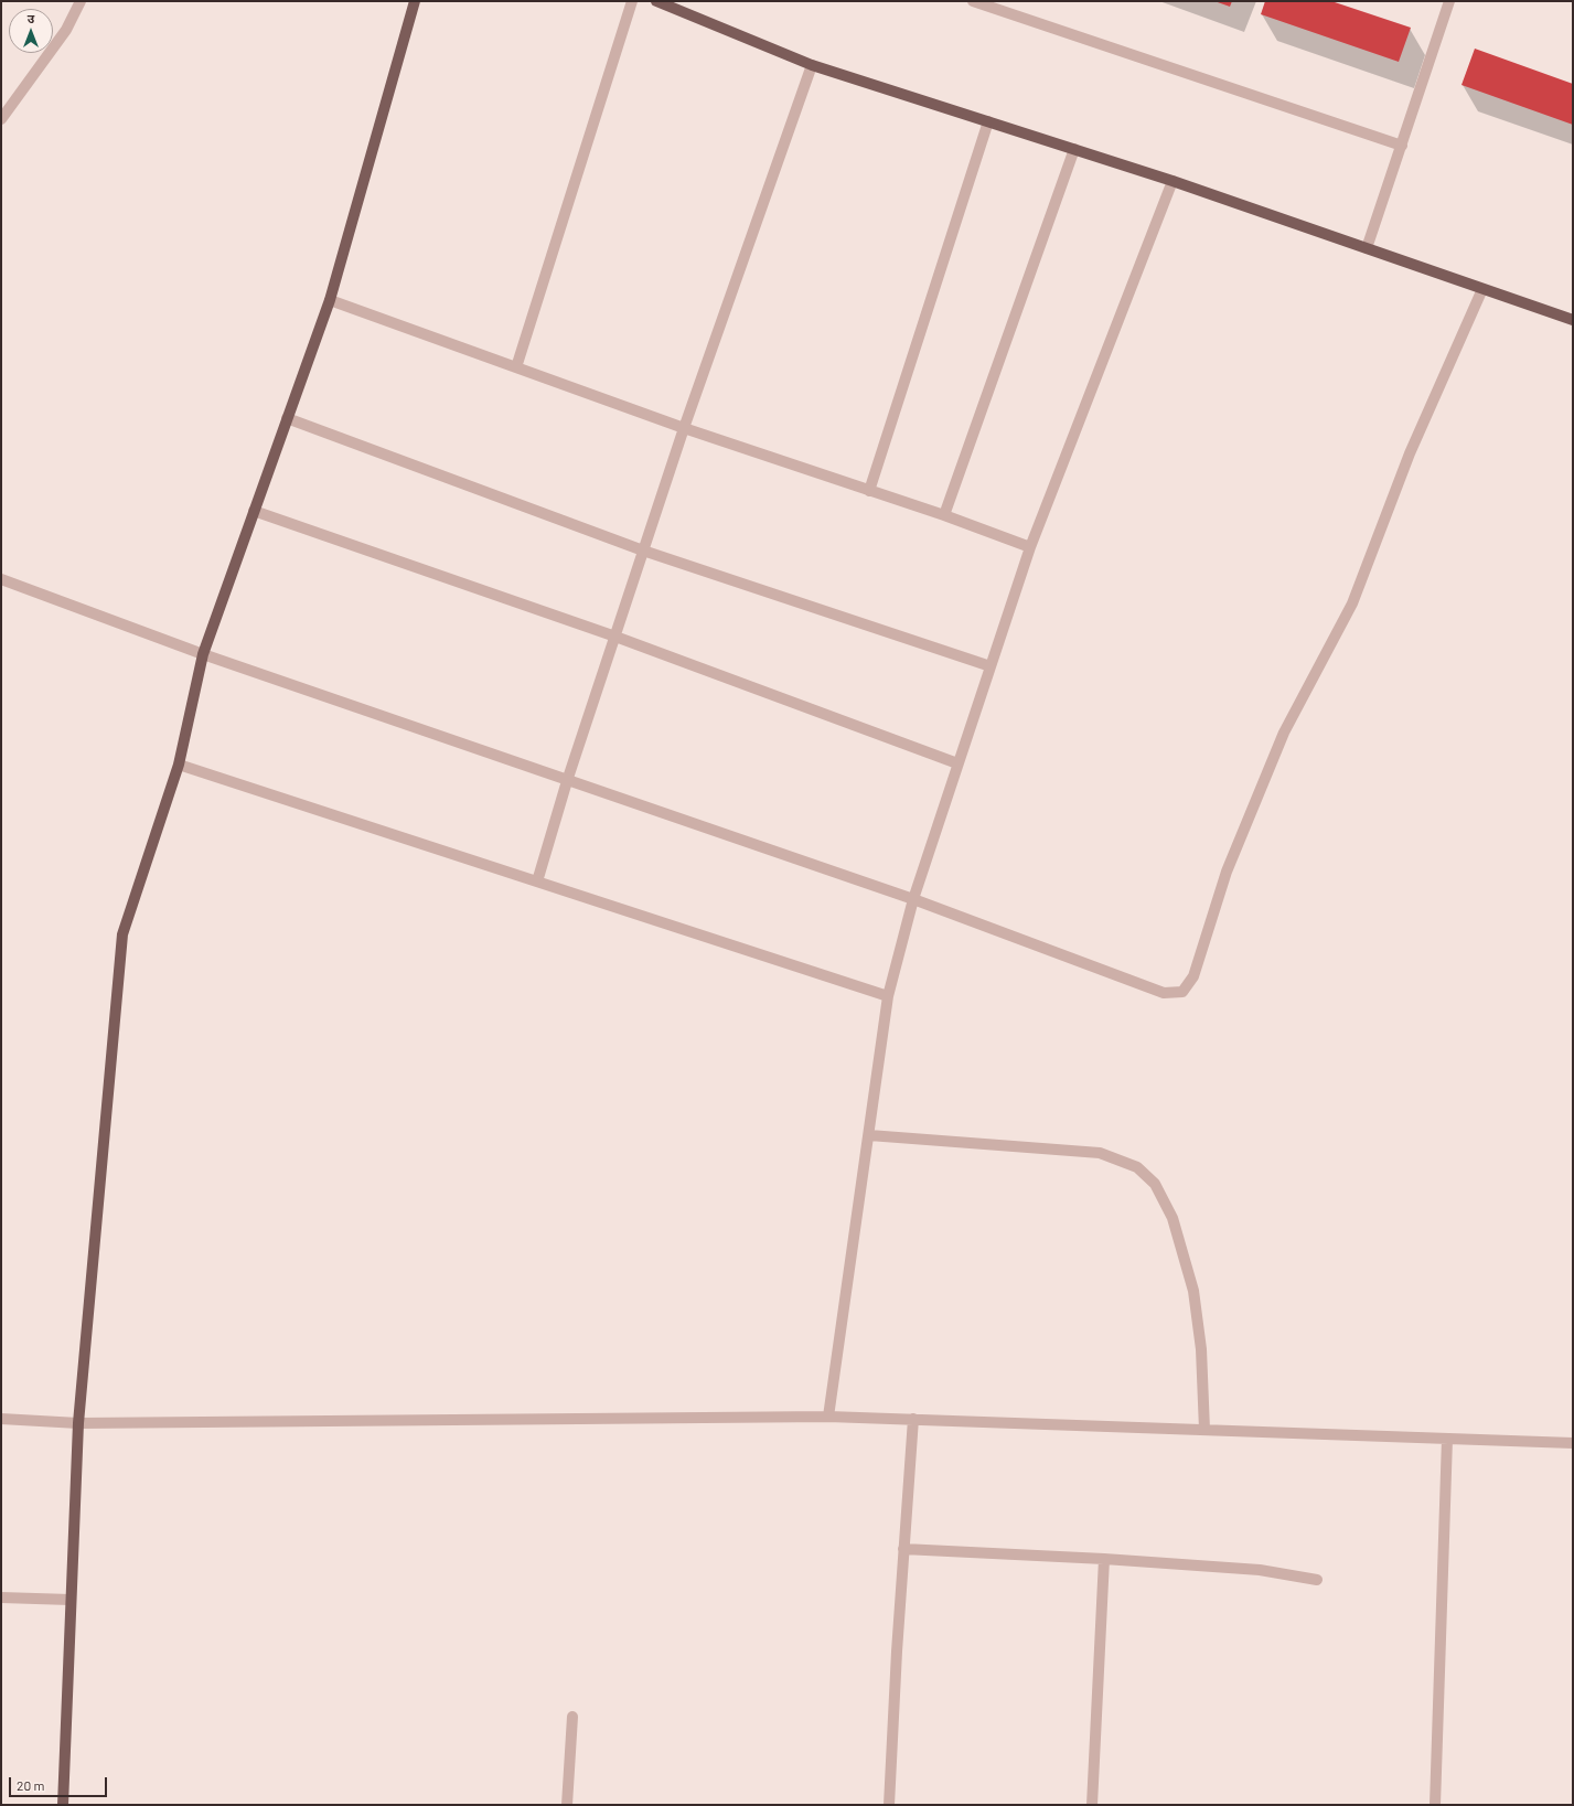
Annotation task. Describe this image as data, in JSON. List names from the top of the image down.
{
  "scale_bar": "20 m",
  "north": "top"
}
